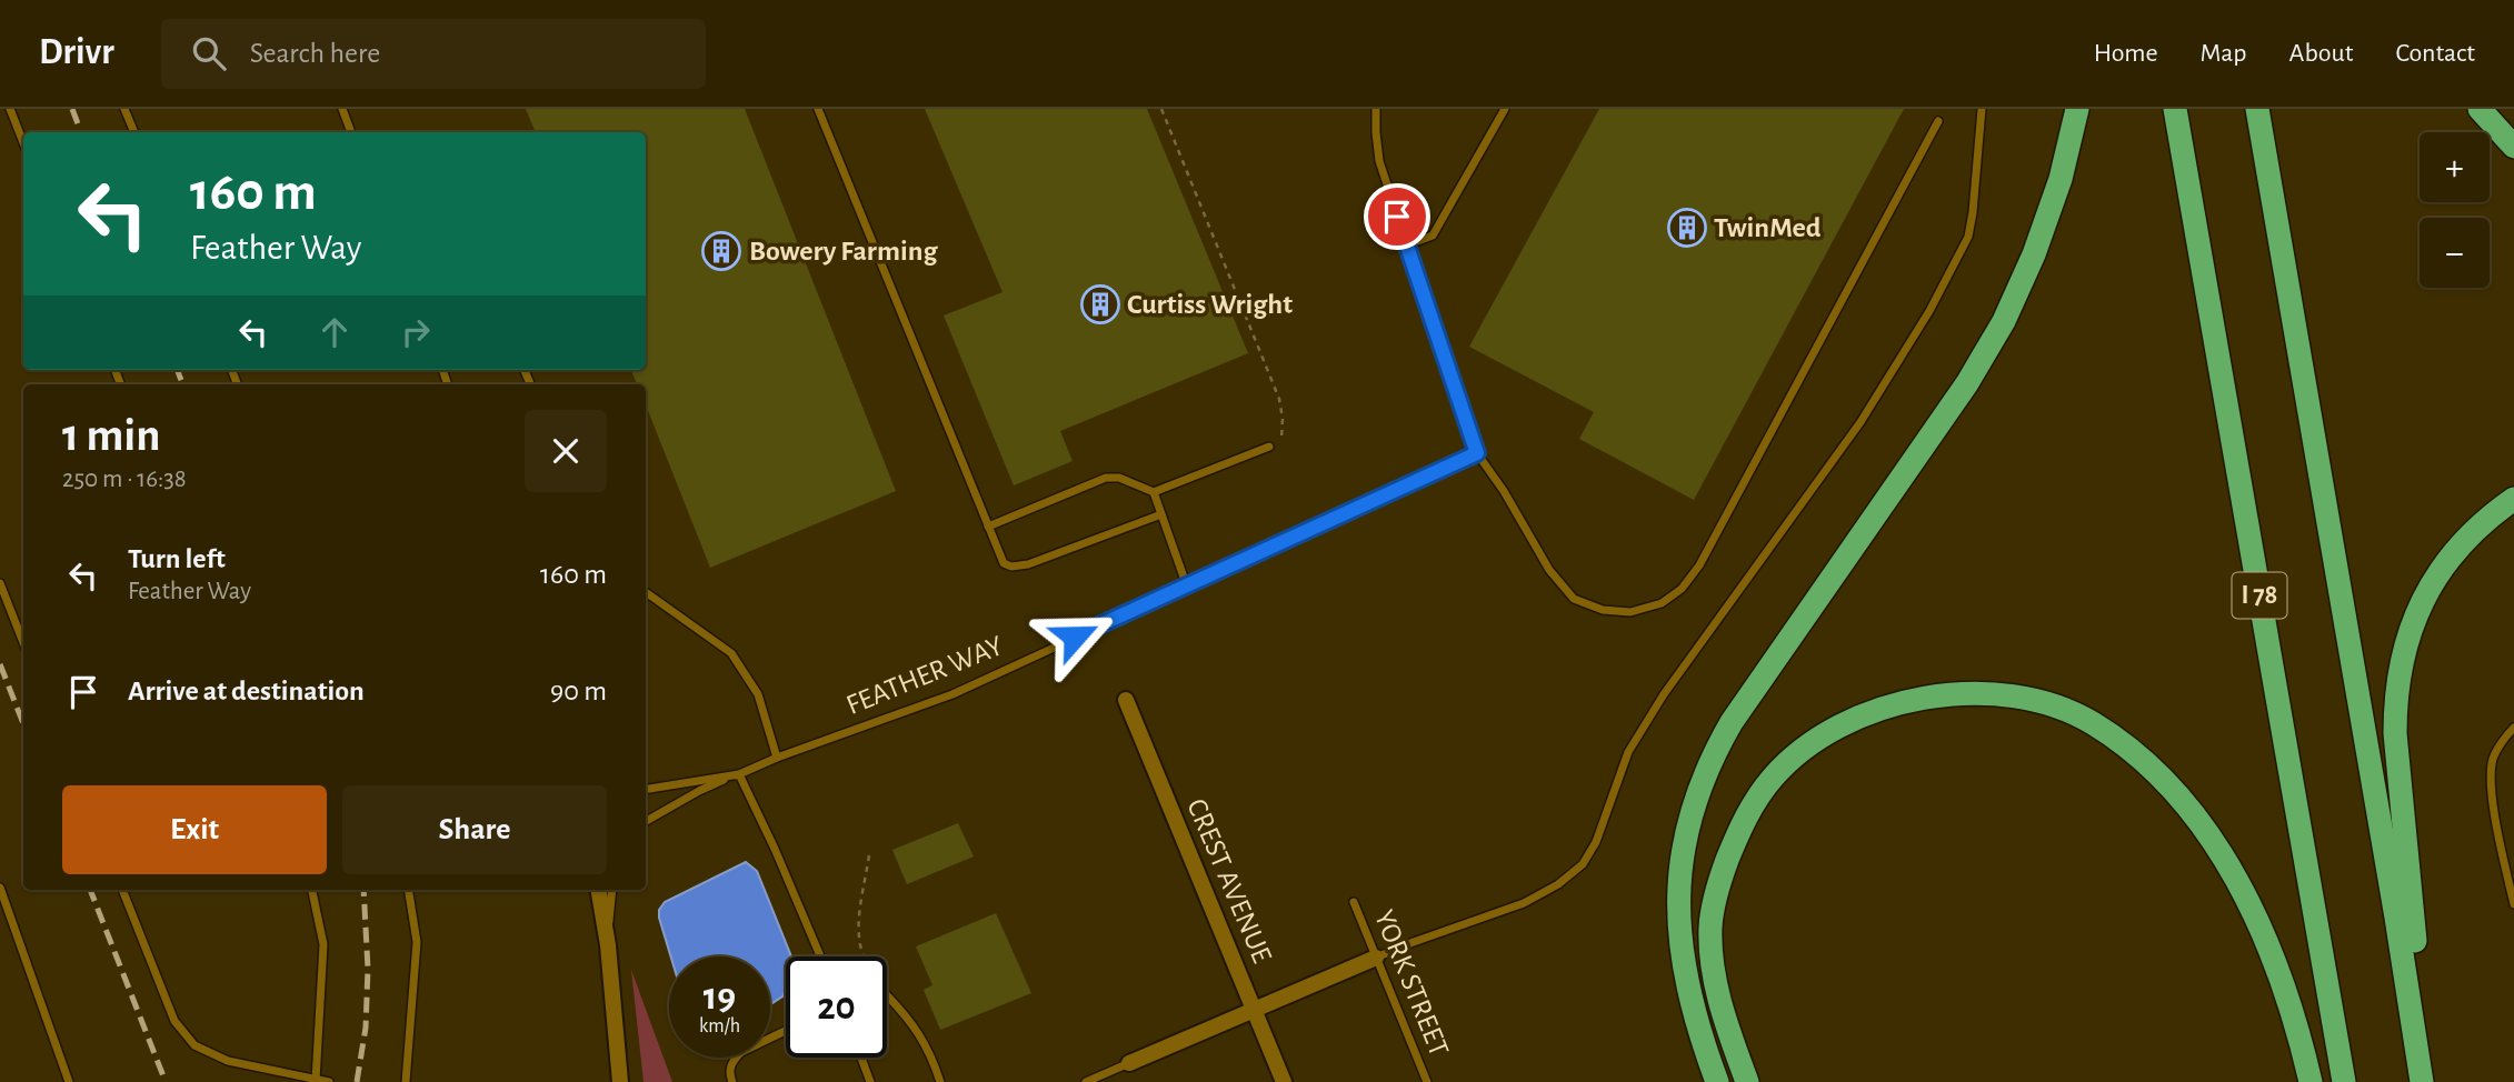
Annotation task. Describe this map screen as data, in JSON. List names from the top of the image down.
{
  "streets": {
    "highway": ["I 78"],
    "street": ["CREST AVENUE"],
    "lane": ["FEATHER WAY", "YORK STREET"]
  },
  "places": {
    "building": ["TwinMed", "Bowery Farming", "Curtiss Wright"]
  },
  "page": {
    "header": "Drivr",
    "search": "Search here",
    "nav": [
      "Home",
      "Map",
      "About",
      "Contact"
    ],
    "map_buttons": ["+", "−"],
    "turn": ["160 m", "Feather Way"],
    "heading": ["1 min", "250 m · 16:38"],
    "list": [
      {
        "name": "Turn left",
        "note": "Feather Way",
        "value": "160 m"
      },
      {
        "name": "Arrive at destination",
        "value": "90 m"
      }
    ],
    "buttons": ["Exit", "Share"],
    "speed": "19 km/h",
    "limit": "20"
  }
}
